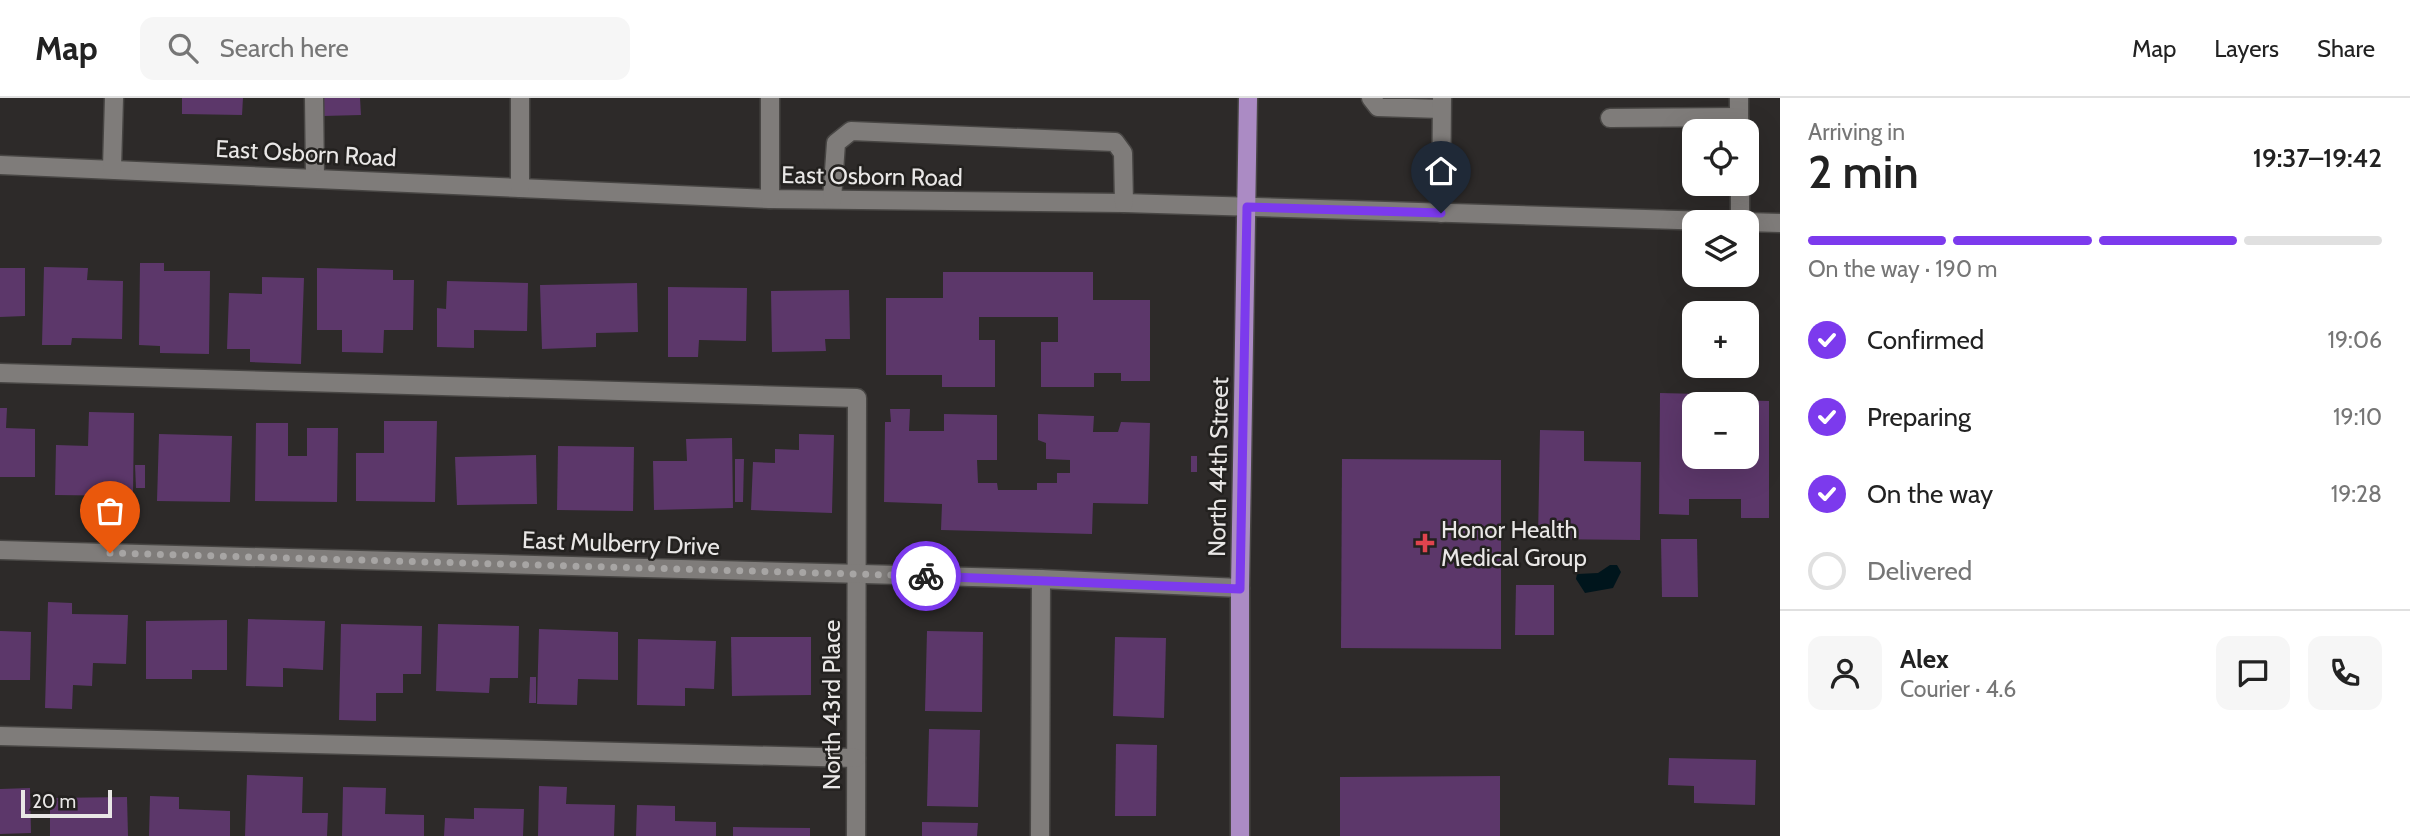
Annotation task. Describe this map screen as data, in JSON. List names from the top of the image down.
{
  "streets": {
    "main road": ["North 44th Street"],
    "street": ["East Osborn Road", "East Mulberry Drive", "North 43rd Place"]
  },
  "crossings": [
    ["East Osborn Road", "North 44th Street"],
    ["North 44th Street", "East Mulberry Drive"],
    ["East Mulberry Drive", "North 43rd Place"]
  ],
  "places": {
    "health": ["Honor Health Medical Group"]
  },
  "scale_bar": "20 m",
  "page": {
    "header": "Map",
    "search": "Search here",
    "nav": ["Map", "Layers", "Share"],
    "heading": ["2 min", "Arriving in", "19:37–19:42"],
    "panel": ["Alex", "Courier · 4.6"],
    "map_buttons": ["+", "−"],
    "bar": "On the way · 190 m",
    "list": [
      ["Confirmed", "19:06"],
      ["Preparing", "19:10"],
      ["On the way", "19:28"],
      "Delivered"
    ],
    "scale": "20 m"
  }
}
